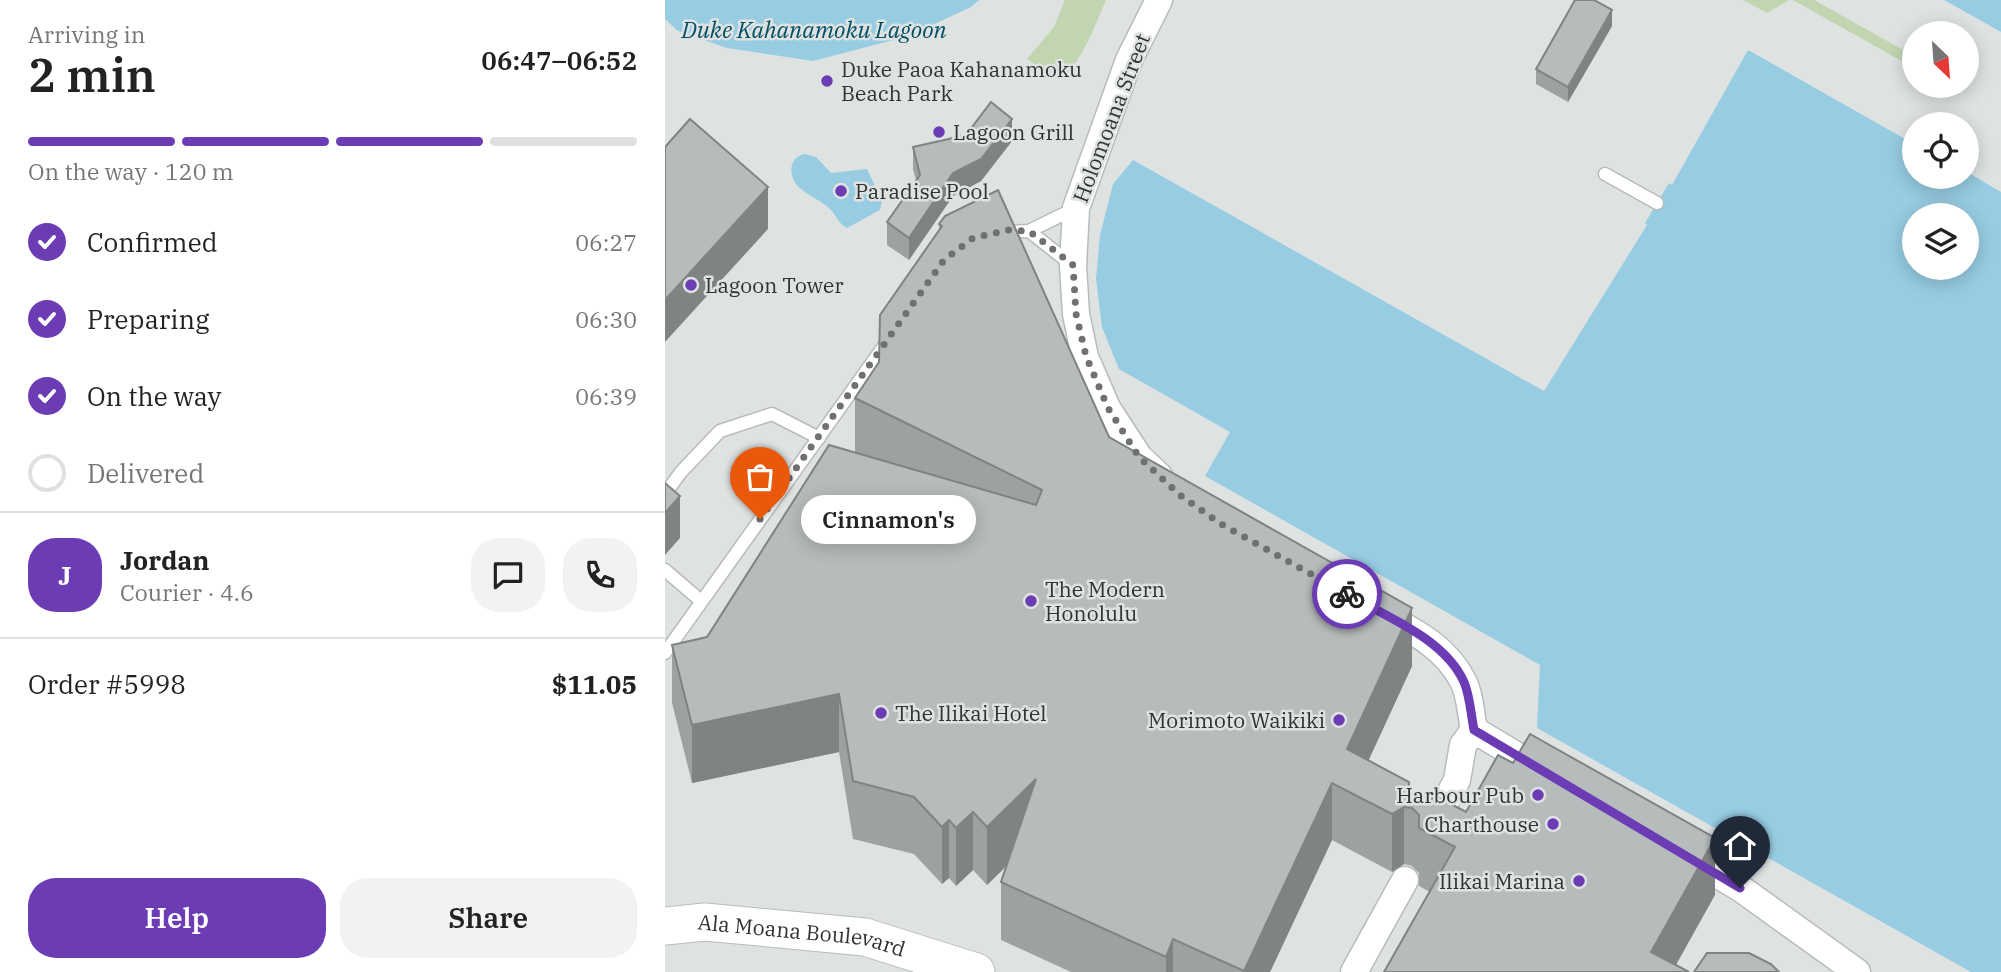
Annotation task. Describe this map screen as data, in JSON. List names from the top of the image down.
{
  "streets": {
    "main road": ["Ala Moana Boulevard"],
    "street": ["Holomoana Street"]
  },
  "water": ["Duke Kahanamoku Lagoon"],
  "places": [
    "Duke Paoa Kahanamoku Beach Park",
    "Lagoon Grill",
    "Paradise Pool",
    "Lagoon Tower",
    "Cinnamon's",
    "The Modern Honolulu",
    "The Ilikai Hotel",
    "Morimoto Waikiki",
    "Harbour Pub",
    "Charthouse",
    "Ilikai Marina"
  ],
  "north": "bottom right",
  "page": {
    "heading": ["2 min", "Arriving in", "06:47–06:52"],
    "panel": [
      "Jordan",
      "Courier · 4.6",
      "Order #5998",
      "$11.05"
    ],
    "bar": "On the way · 120 m",
    "list": [
      ["Confirmed", "06:27"],
      ["Preparing", "06:30"],
      ["On the way", "06:39"],
      "Delivered"
    ],
    "bubble": "Cinnamon's",
    "round": "J",
    "buttons": ["Help", "Share"]
  }
}
